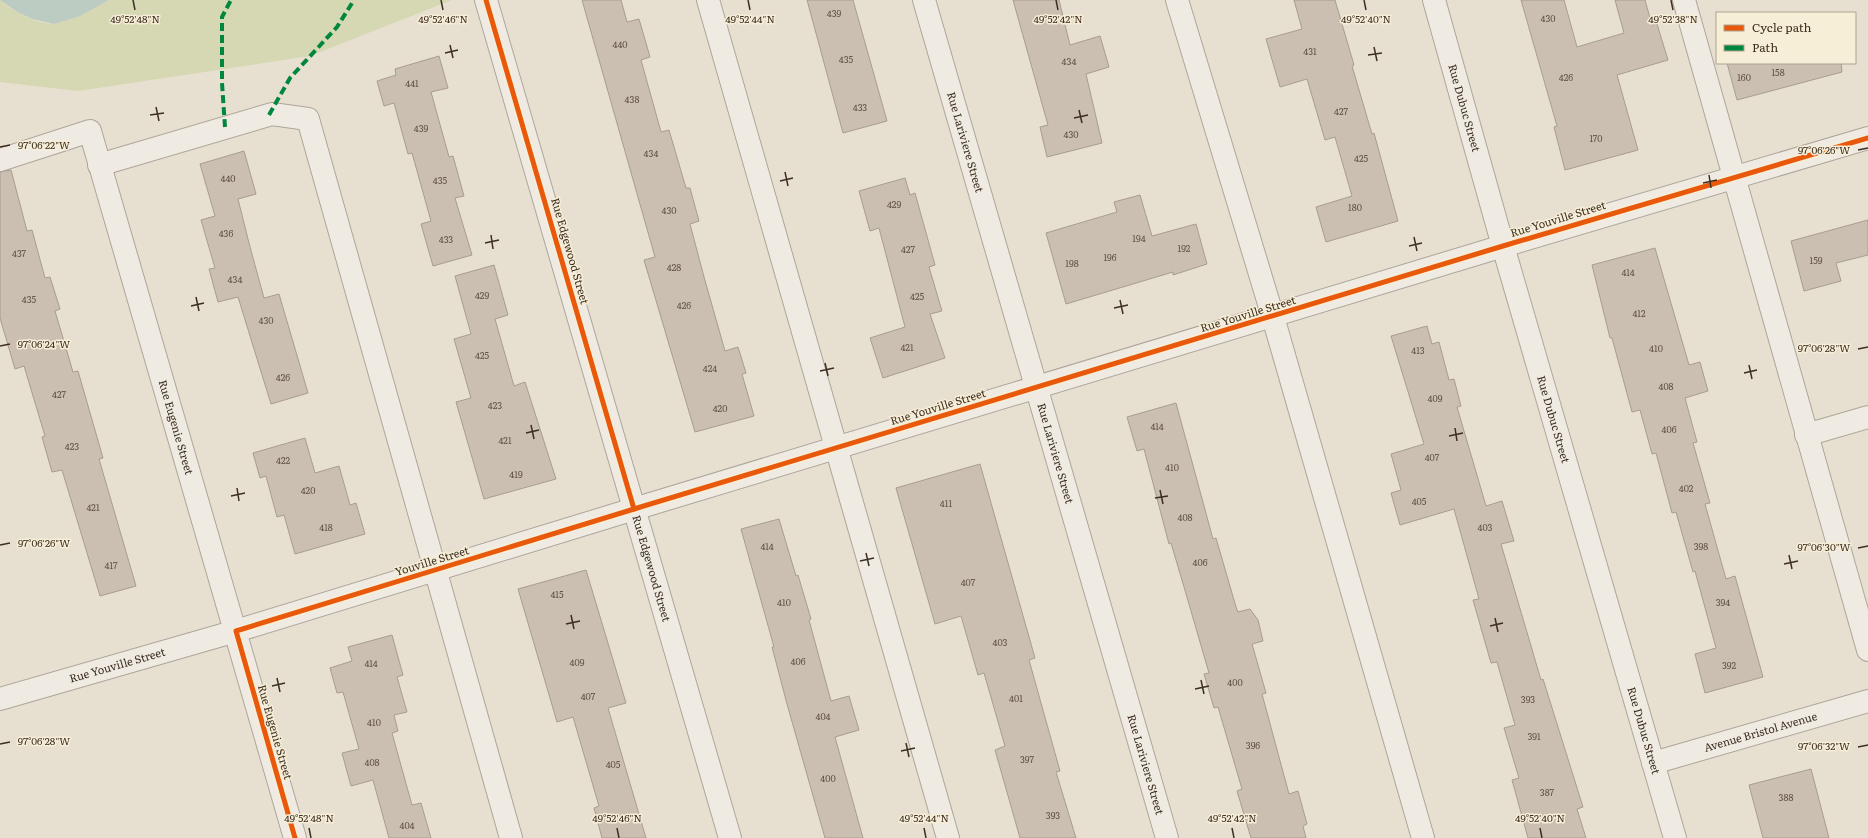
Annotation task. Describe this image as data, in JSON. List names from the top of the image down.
{
  "streets": {
    "street": [
      "Rue Dubuc Street",
      "Rue Lariviere Street",
      "Rue Youville Street",
      "Rue Edgewood Street",
      "Rue Eugenie Street",
      "Youville Street",
      "Avenue Bristol Avenue"
    ]
  },
  "crossings": [
    ["Rue Dubuc Street", "Rue Youville Street"],
    ["Rue Dubuc Street", "Avenue Bristol Avenue"],
    ["Rue Lariviere Street", "Rue Youville Street"],
    ["Rue Youville Street", "Rue Edgewood Street"],
    ["Rue Youville Street", "Rue Eugenie Street"],
    ["Rue Youville Street", "Youville Street"],
    ["Rue Edgewood Street", "Youville Street"],
    ["Rue Eugenie Street", "Youville Street"]
  ],
  "house_numbers": [
    "439",
    "430",
    "440",
    "431",
    "435",
    "434",
    "158",
    "426",
    "160",
    "441",
    "438",
    "433",
    "427",
    "439",
    "430",
    "170",
    "434",
    "425",
    "440",
    "435",
    "429",
    "180",
    "430",
    "436",
    "194",
    "433",
    "192",
    "427",
    "437",
    "196",
    "159",
    "198",
    "428",
    "414",
    "434",
    "429",
    "425",
    "435",
    "426",
    "412",
    "430",
    "421",
    "410",
    "413",
    "425",
    "424",
    "426",
    "408",
    "427",
    "409",
    "423",
    "420",
    "414",
    "406",
    "421",
    "423",
    "407",
    "422",
    "410",
    "419",
    "402",
    "420",
    "405",
    "411",
    "421",
    "408",
    "418",
    "403",
    "414",
    "398",
    "406",
    "417",
    "407",
    "415",
    "410",
    "394",
    "403",
    "406",
    "409",
    "414",
    "392",
    "400",
    "407",
    "401",
    "393",
    "404",
    "410",
    "391",
    "396",
    "397",
    "408",
    "405",
    "400",
    "387",
    "388",
    "393",
    "404"
  ],
  "legend": ["Cycle path", "Path"],
  "coordinates": [
    "49°52'48\"N",
    "49°52'46\"N",
    "49°52'44\"N",
    "49°52'42\"N",
    "49°52'40\"N",
    "49°52'38\"N",
    "97°06'22\"W",
    "97°06'26\"W",
    "97°06'24\"W",
    "97°06'28\"W",
    "97°06'30\"W",
    "97°06'32\"W"
  ]
}
